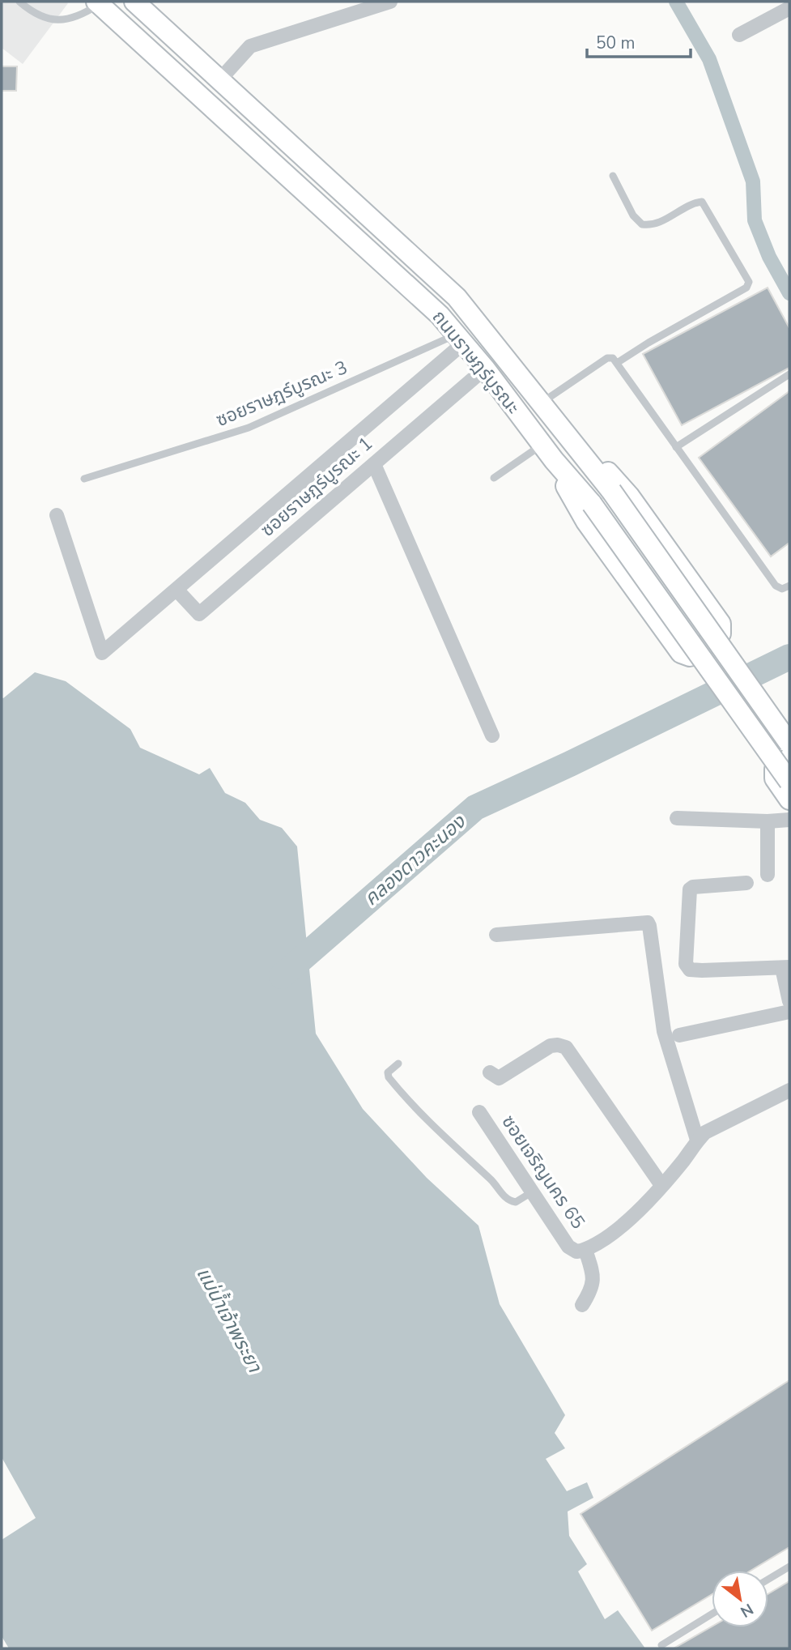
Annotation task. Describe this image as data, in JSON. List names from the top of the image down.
{
  "streets": {
    "main road": ["ถนนราษฎร์บูรณะ"],
    "street": ["ซอยราษฎร์บูรณะ 1", "ซอยเจริญนคร 65"],
    "lane": ["ซอยราษฎร์บูรณะ 3"]
  },
  "crossings": [
    ["ถนนราษฎร์บูรณะ", "ซอยราษฎร์บูรณะ 3"],
    ["ถนนราษฎร์บูรณะ", "ซอยราษฎร์บูรณะ 1"],
    ["ซอยราษฎร์บูรณะ 3", "ซอยราษฎร์บูรณะ 1"]
  ],
  "water": ["คลองดาวคะนอง", "แม่น้ำเจ้าพระยา"],
  "scale_bar": "50 m",
  "north": "bottom right"
}
